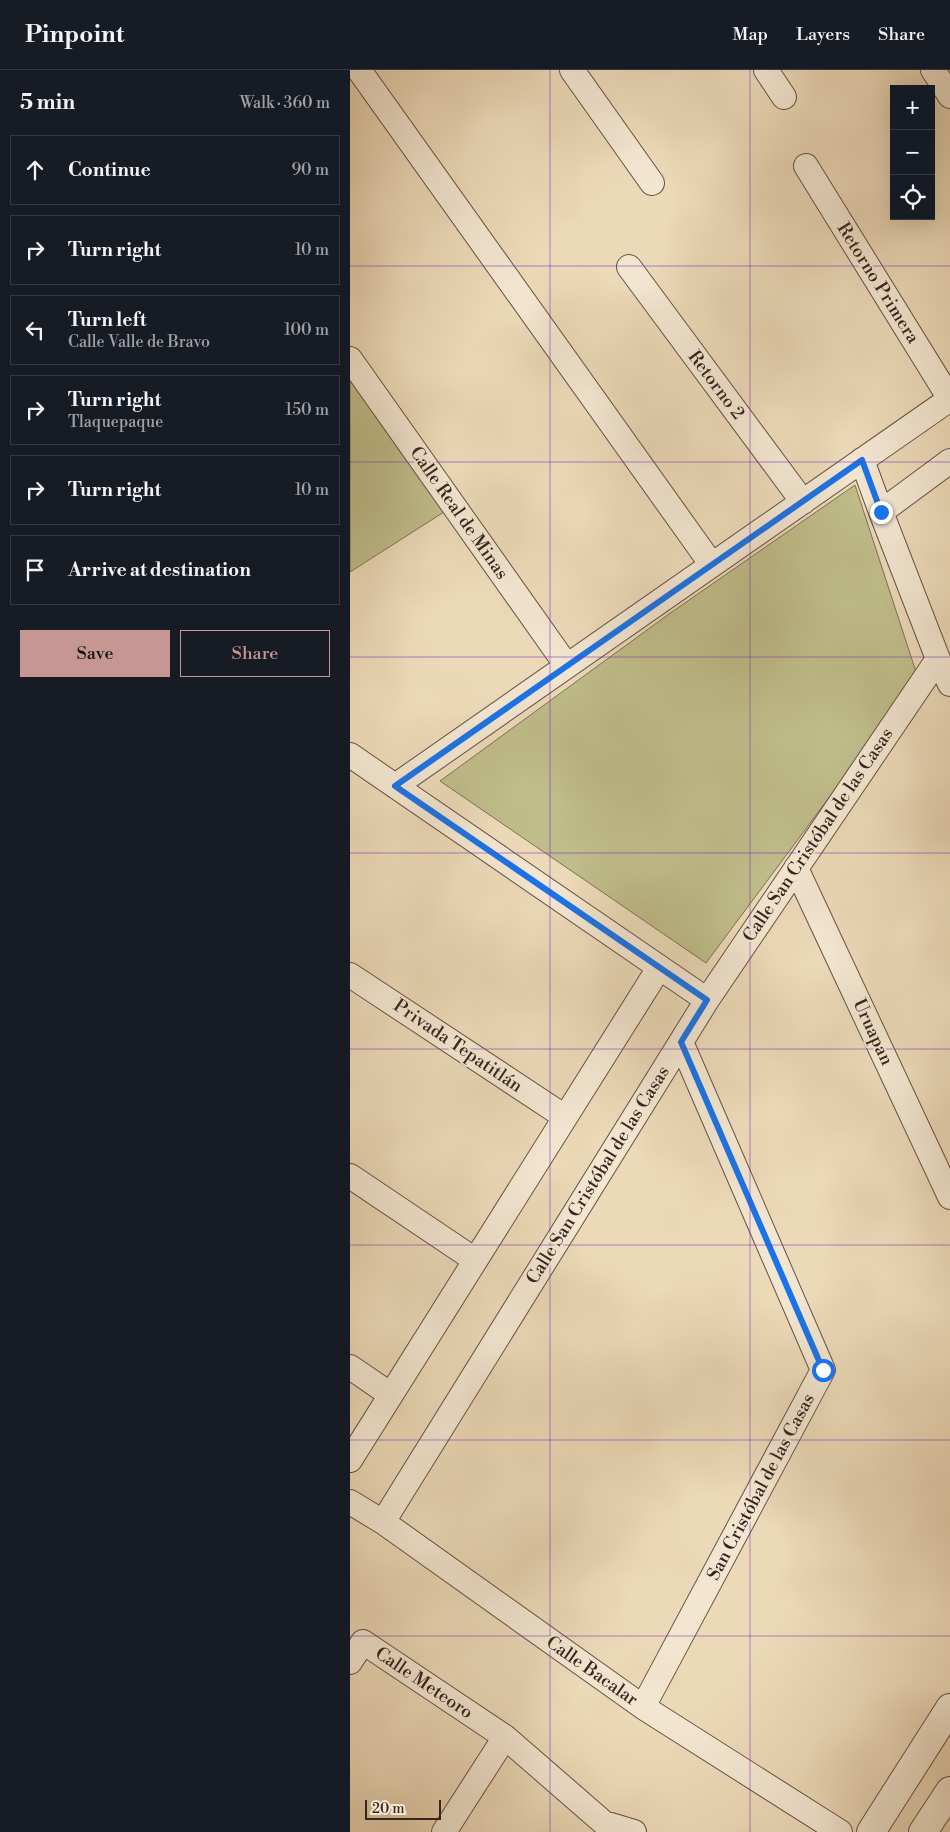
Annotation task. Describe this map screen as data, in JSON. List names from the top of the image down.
{
  "streets": {
    "street": [
      "Retorno Primera",
      "Retorno 2",
      "Calle Real de Minas",
      "Calle San Cristóbal de las Casas",
      "Uruapan",
      "Privada Tepatitlán",
      "San Cristóbal de las Casas",
      "Calle Bacalar",
      "Calle Meteoro"
    ]
  },
  "crossings": [
    ["Calle San Cristóbal de las Casas", "Uruapan"],
    ["Calle San Cristóbal de las Casas", "San Cristóbal de las Casas"],
    ["Calle San Cristóbal de las Casas", "Calle Bacalar"],
    ["San Cristóbal de las Casas", "Calle Bacalar"]
  ],
  "scale_bar": "20 m",
  "page": {
    "header": "Pinpoint",
    "nav": ["Map", "Layers", "Share"],
    "heading": ["5 min", "Walk · 360 m"],
    "map_buttons": ["+", "−"],
    "list": [
      ["Continue", "90 m"],
      ["Turn right", "10 m"],
      ["Turn left", "Calle Valle de Bravo", "100 m"],
      ["Turn right", "Tlaquepaque", "150 m"],
      ["Turn right", "10 m"],
      "Arrive at destination"
    ],
    "buttons": ["Save", "Share"],
    "scale": "20 m"
  }
}
